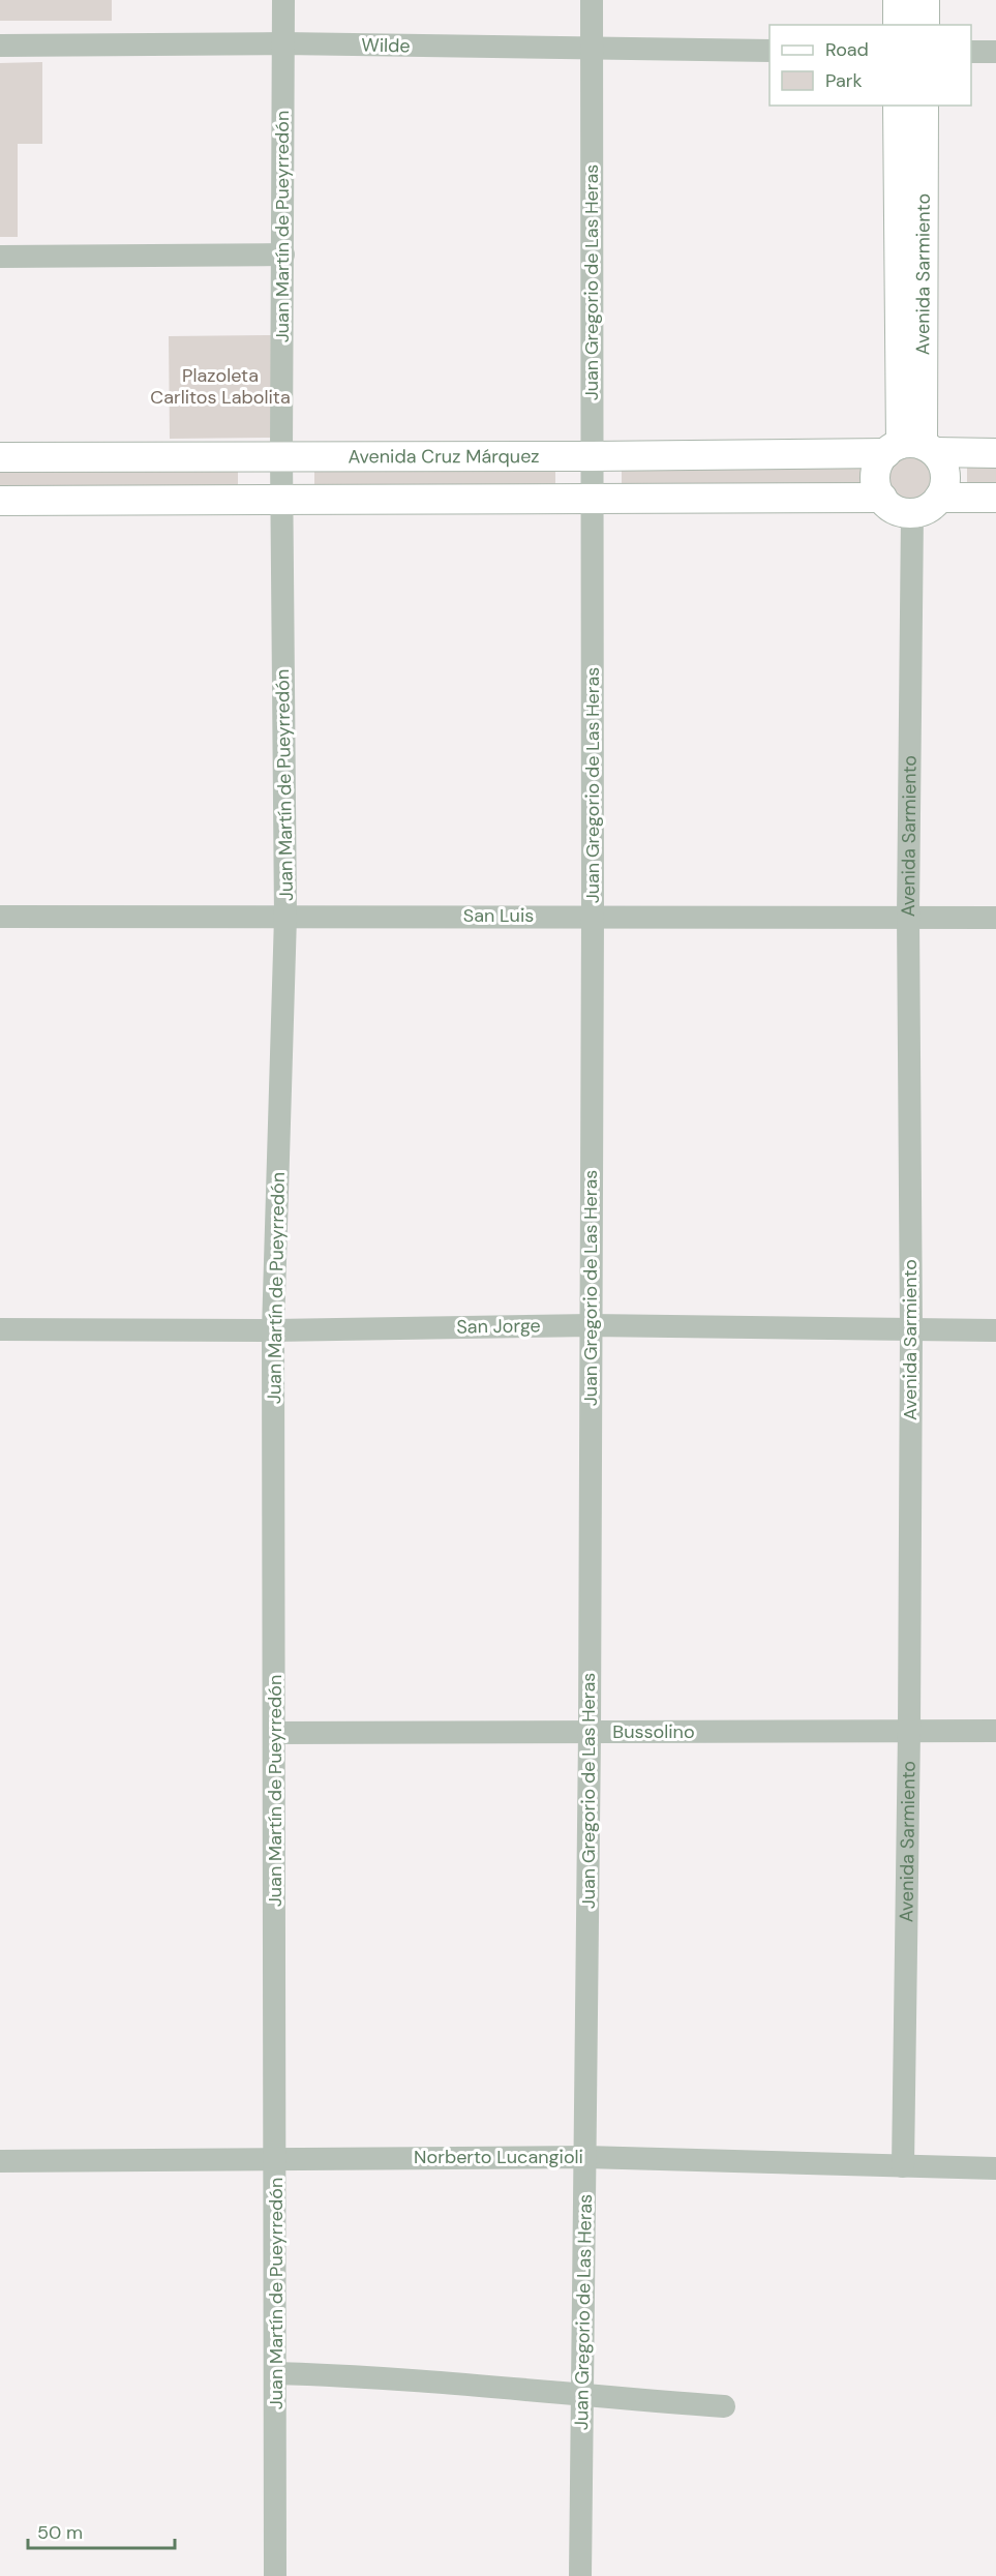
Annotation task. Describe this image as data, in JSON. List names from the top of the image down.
{
  "streets": {
    "main road": ["Avenida Sarmiento", "Avenida Cruz Márquez"],
    "street": [
      "Wilde",
      "Juan Martín de Pueyrredón",
      "Juan Gregorio de Las Heras",
      "San Luis",
      "San Jorge",
      "Bussolino",
      "Norberto Lucangioli"
    ]
  },
  "crossings": [
    ["Wilde", "Juan Martín de Pueyrredón"],
    ["Wilde", "Juan Gregorio de Las Heras"],
    ["Juan Martín de Pueyrredón", "Avenida Cruz Márquez"],
    ["Juan Martín de Pueyrredón", "San Luis"],
    ["Juan Martín de Pueyrredón", "San Jorge"],
    ["Juan Martín de Pueyrredón", "Bussolino"],
    ["Juan Martín de Pueyrredón", "Norberto Lucangioli"],
    ["Avenida Sarmiento", "Avenida Cruz Márquez"],
    ["Avenida Sarmiento", "San Luis"],
    ["Avenida Sarmiento", "San Jorge"],
    ["Avenida Sarmiento", "Bussolino"],
    ["Avenida Sarmiento", "Norberto Lucangioli"],
    ["Juan Gregorio de Las Heras", "Avenida Cruz Márquez"],
    ["Juan Gregorio de Las Heras", "San Luis"],
    ["Juan Gregorio de Las Heras", "San Jorge"],
    ["Juan Gregorio de Las Heras", "Bussolino"],
    ["Juan Gregorio de Las Heras", "Norberto Lucangioli"]
  ],
  "parks": ["Plazoleta Carlitos Labolita"],
  "legend": ["Road", "Park"],
  "scale_bar": "50 m"
}
